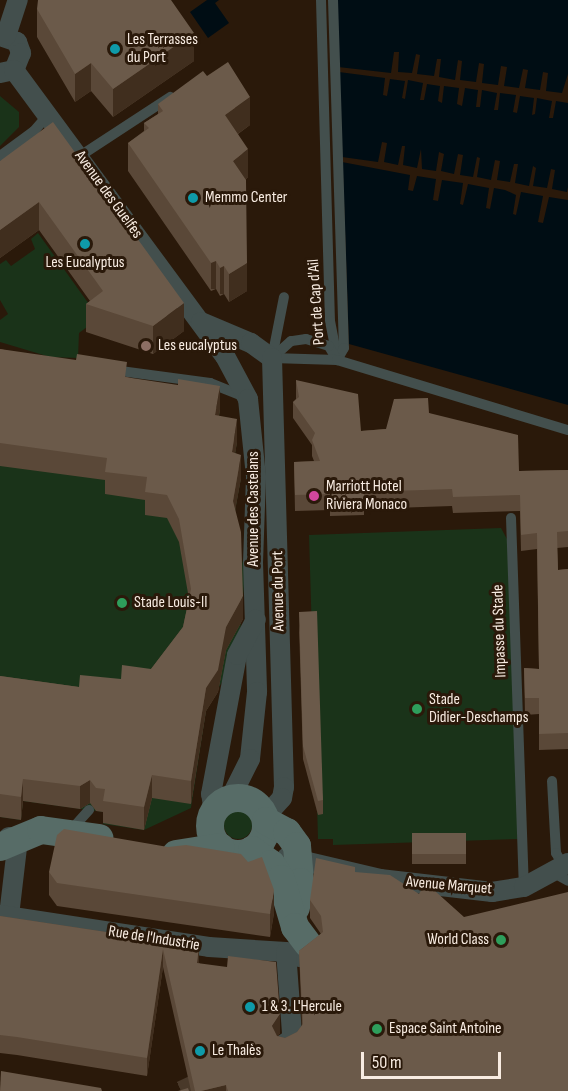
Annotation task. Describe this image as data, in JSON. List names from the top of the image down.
{
  "streets": {
    "street": [
      "Avenue des Guelfes",
      "Avenue des Castelans",
      "Avenue du Port",
      "Avenue Marquet",
      "Rue de l'Industrie"
    ],
    "lane": ["Port de Cap d'Ail", "Impasse du Stade"]
  },
  "crossings": [
    ["Avenue des Guelfes", "Avenue des Castelans"],
    ["Impasse du Stade", "Avenue Marquet"]
  ],
  "places": [
    "Les Terrasses du Port",
    "Memmo Center",
    "Les Eucalyptus",
    "Les eucalyptus",
    "Marriott Hotel Riviera Monaco",
    "Stade Louis-II",
    "Stade Didier-Deschamps",
    "World Class",
    "1 & 3. L'Hercule",
    "Espace Saint Antoine",
    "Le Thalès"
  ],
  "scale_bar": "50 m"
}
